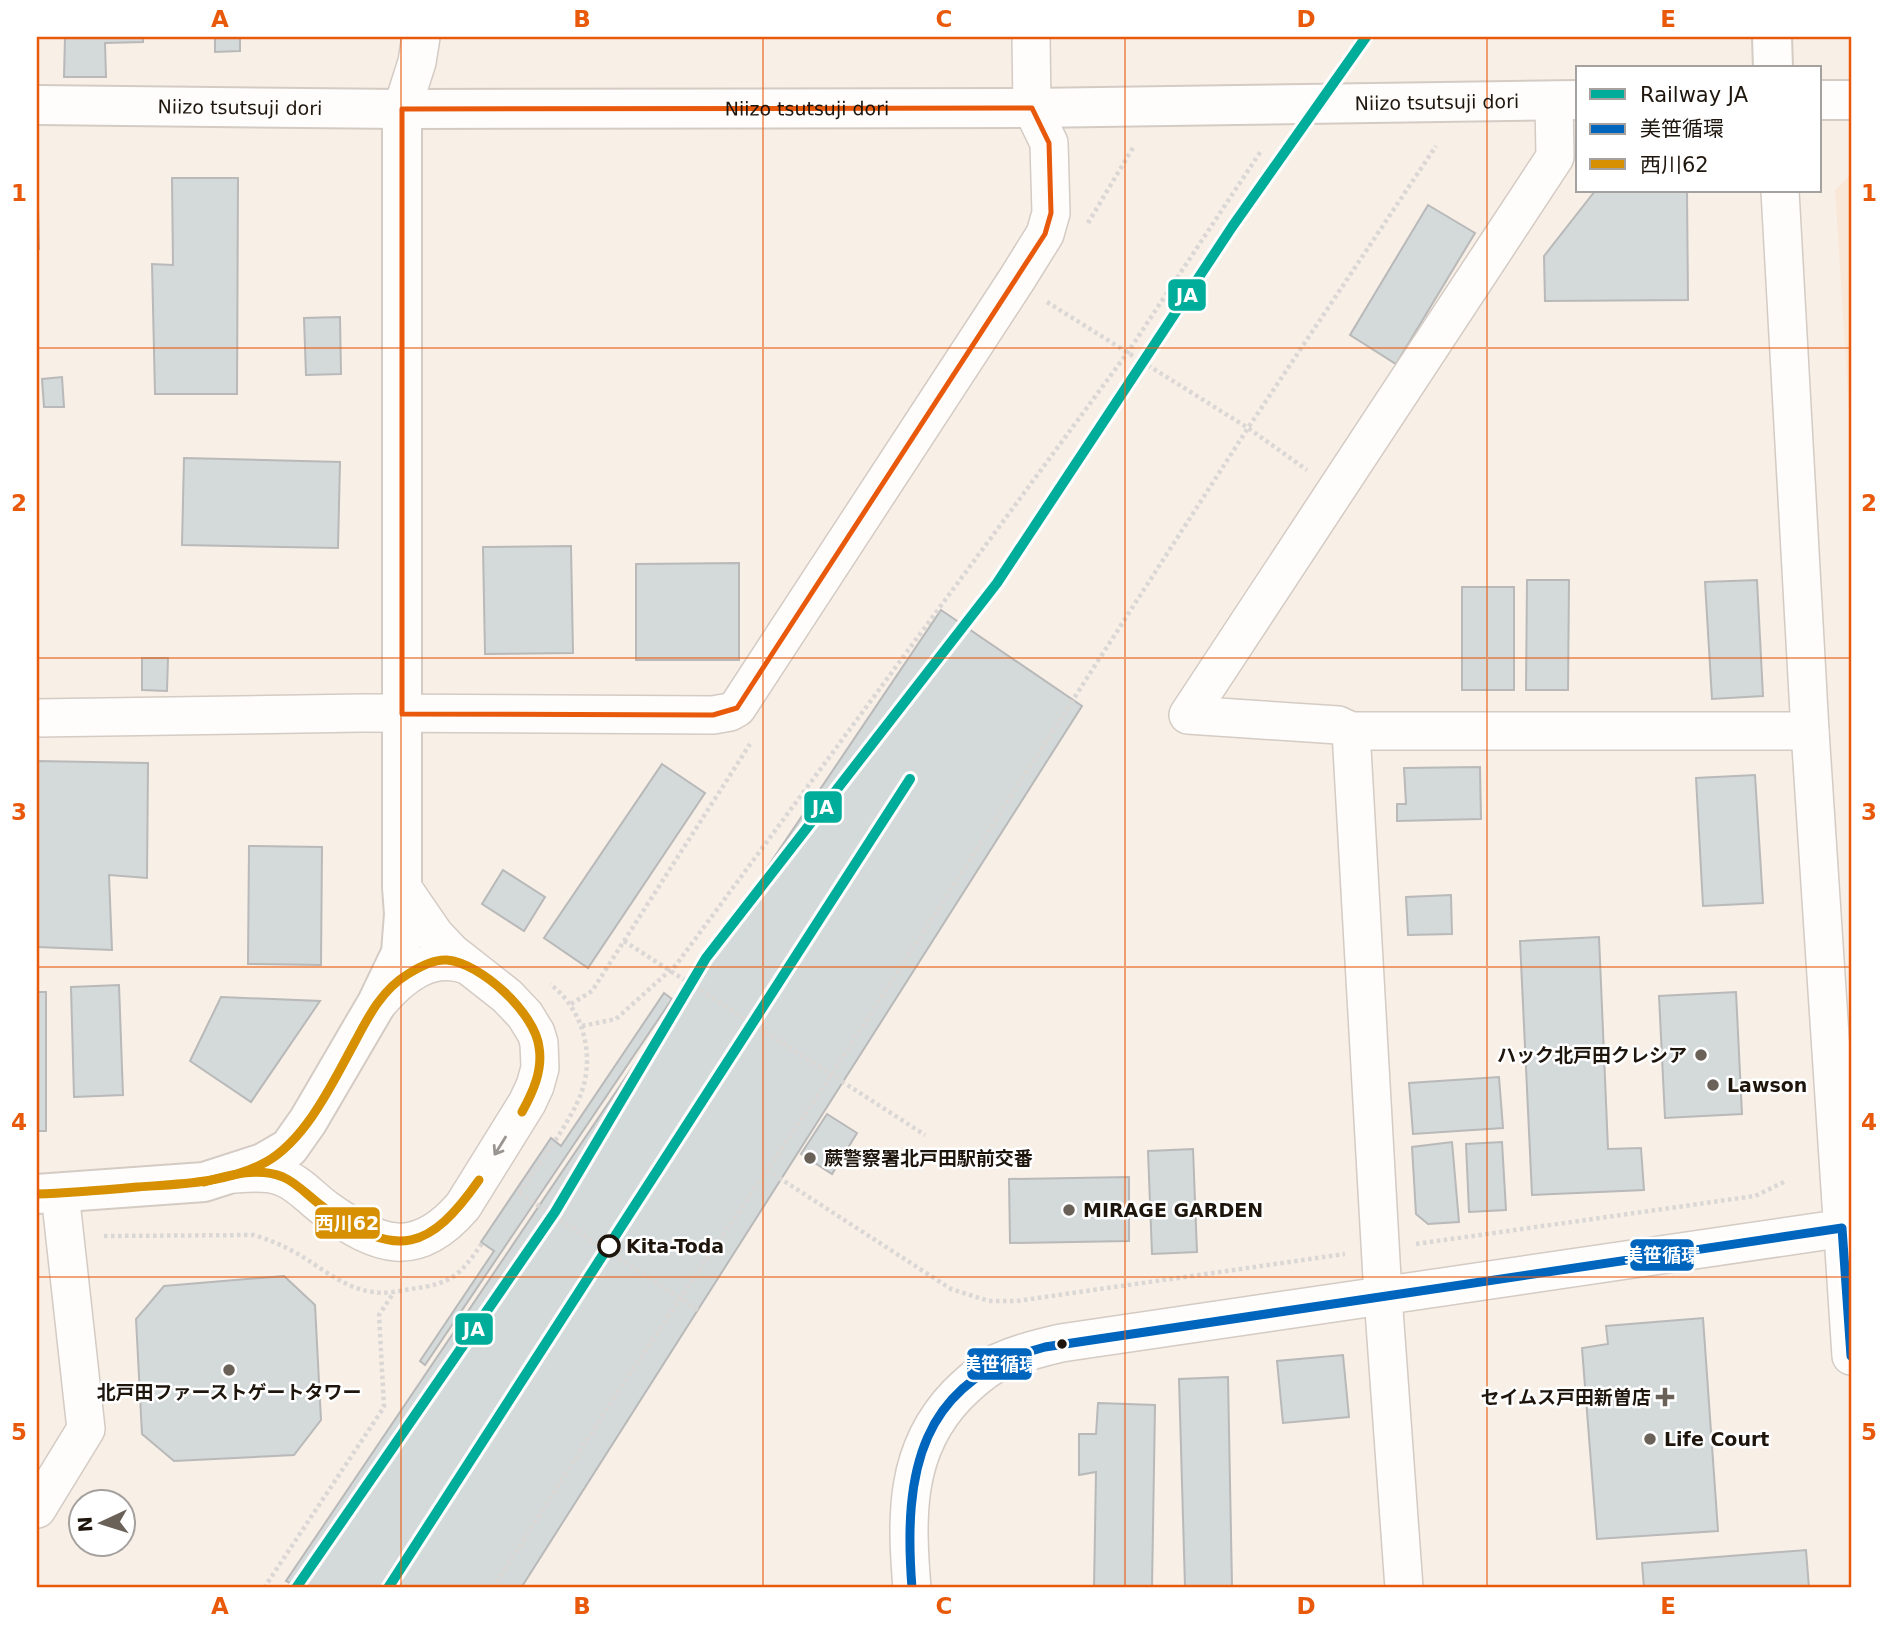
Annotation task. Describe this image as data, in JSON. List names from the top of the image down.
{
  "streets": {
    "street": ["Niizo tsutsuji dori"]
  },
  "places": {
    "other": [
      "ハック北戸田クレシア",
      "Lawson",
      "蕨警察署北戸田駅前交番",
      "MIRAGE GARDEN",
      "Kita-Toda",
      "北戸田ファーストゲートタワー",
      "Life Court"
    ],
    "health": ["セイムス戸田新曽店"]
  },
  "lines": ["rail line JA", "transit line 西川62", "transit line 美笹循環"],
  "legend": ["Railway JA", "美笹循環", "西川62"],
  "north": "left",
  "grid": {
    "columns": [
      "A",
      "B",
      "C",
      "D",
      "E"
    ],
    "rows": [
      "1",
      "2",
      "3",
      "4",
      "5"
    ]
  }
}
